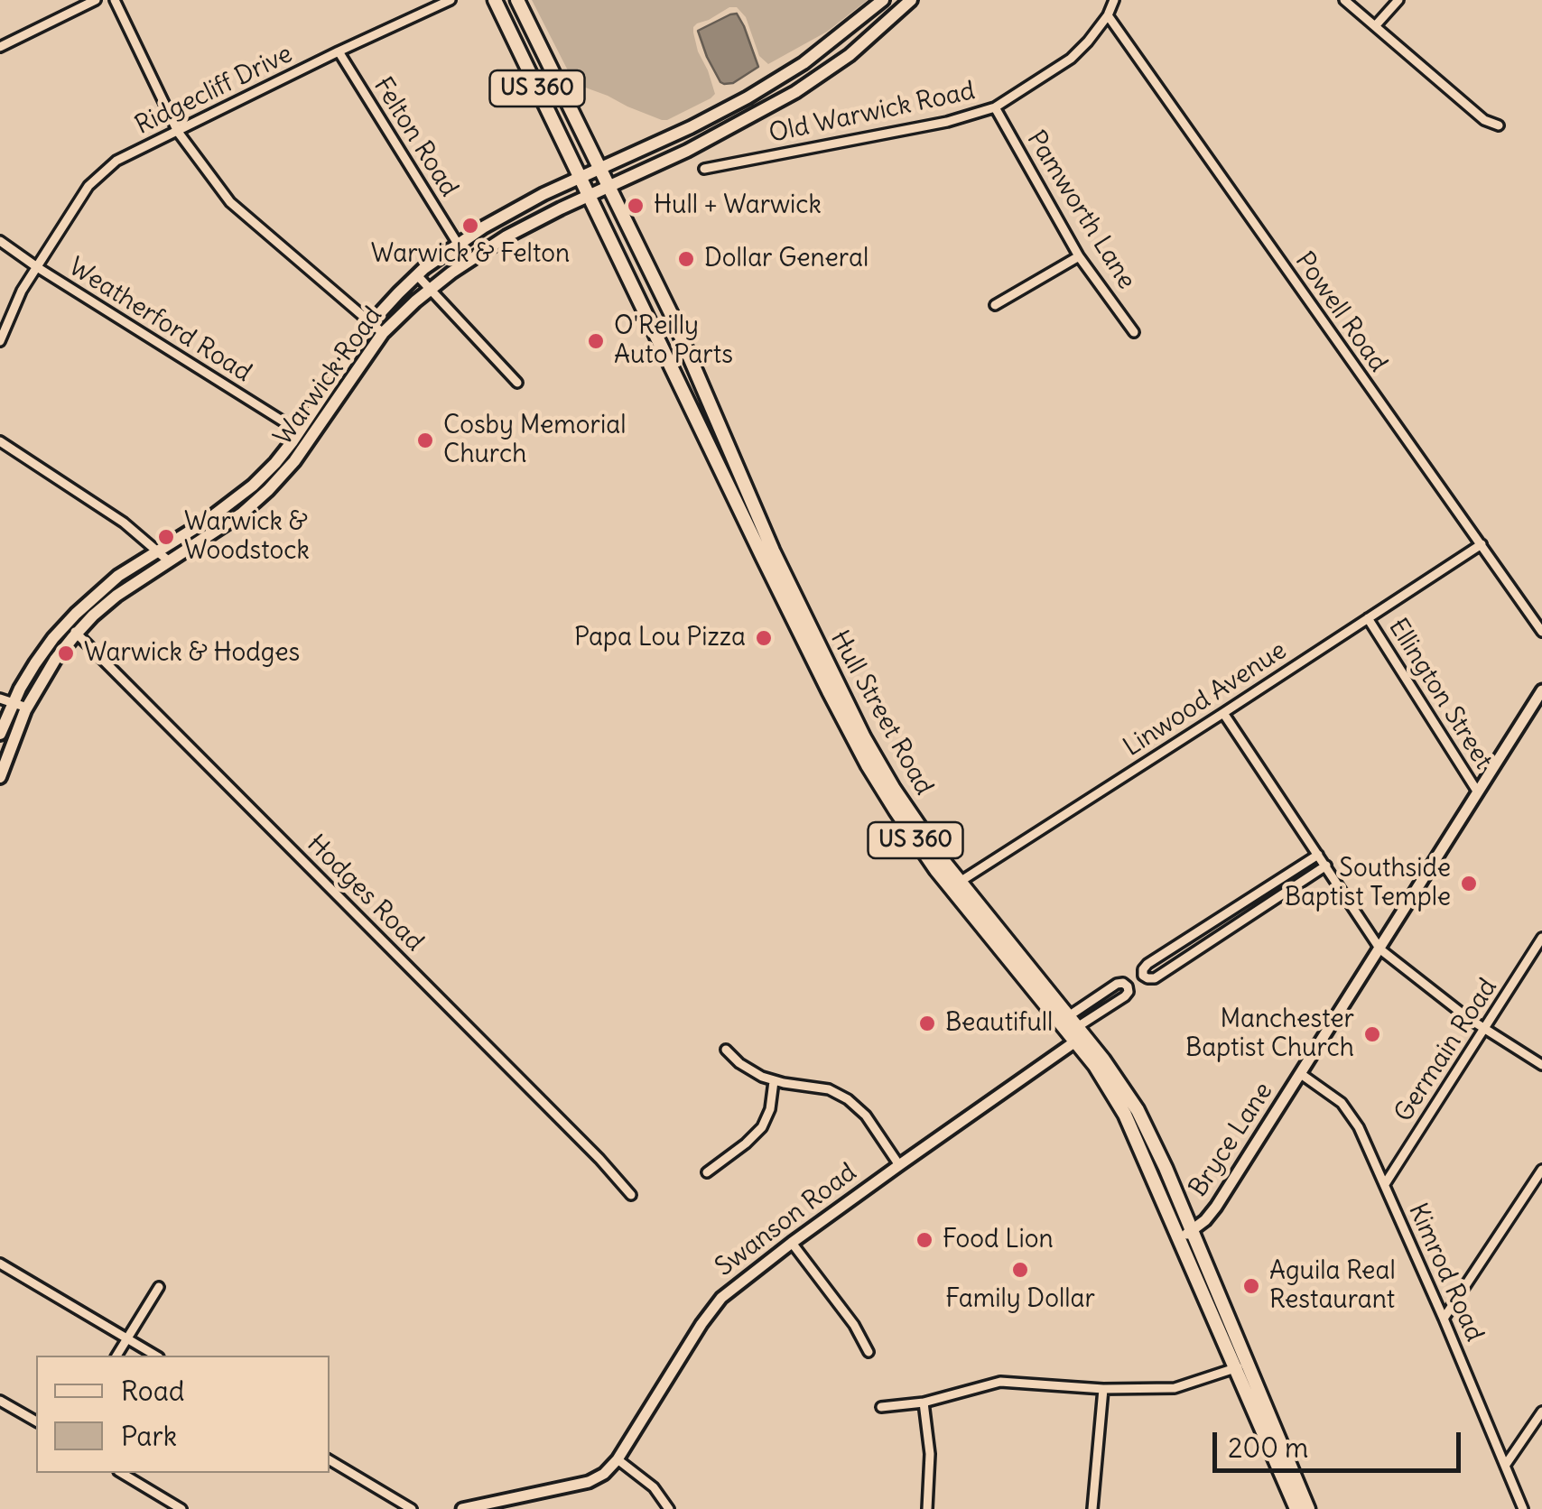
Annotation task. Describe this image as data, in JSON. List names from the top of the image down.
{
  "streets": {
    "main road": ["US 360", "Warwick Road", "Hull Street Road"],
    "street": [
      "Ridgecliff Drive",
      "Old Warwick Road",
      "Felton Road",
      "Pamworth Lane",
      "Powell Road",
      "Weatherford Road",
      "Ellington Street",
      "Linwood Avenue",
      "Hodges Road",
      "Germain Road",
      "Bryce Lane",
      "Swanson Road",
      "Kimrod Road"
    ]
  },
  "crossings": [
    ["US 360", "Warwick Road"],
    ["US 360", "Hull Street Road"],
    ["Ridgecliff Drive", "Felton Road"],
    ["Ridgecliff Drive", "Weatherford Road"],
    ["Old Warwick Road", "Pamworth Lane"],
    ["Old Warwick Road", "Powell Road"],
    ["Felton Road", "Warwick Road"],
    ["Powell Road", "Linwood Avenue"],
    ["Weatherford Road", "Warwick Road"],
    ["Warwick Road", "Hull Street Road"],
    ["Warwick Road", "Hodges Road"],
    ["Ellington Street", "Linwood Avenue"],
    ["Ellington Street", "Bryce Lane"],
    ["Linwood Avenue", "Hull Street Road"],
    ["Hull Street Road", "Bryce Lane"],
    ["Hull Street Road", "Swanson Road"],
    ["Germain Road", "Kimrod Road"],
    ["Bryce Lane", "Kimrod Road"]
  ],
  "places": [
    "Hull + Warwick",
    "Warwick & Felton",
    "Dollar General",
    "O'Reilly Auto Parts",
    "Cosby Memorial Church",
    "Warwick & Woodstock",
    "Papa Lou Pizza",
    "Warwick & Hodges",
    "Southside Baptist Temple",
    "Beautifull",
    "Manchester Baptist Church",
    "Food Lion",
    "Family Dollar",
    "Aguila Real Restaurant"
  ],
  "legend": ["Road", "Park"],
  "scale_bar": "200 m"
}
